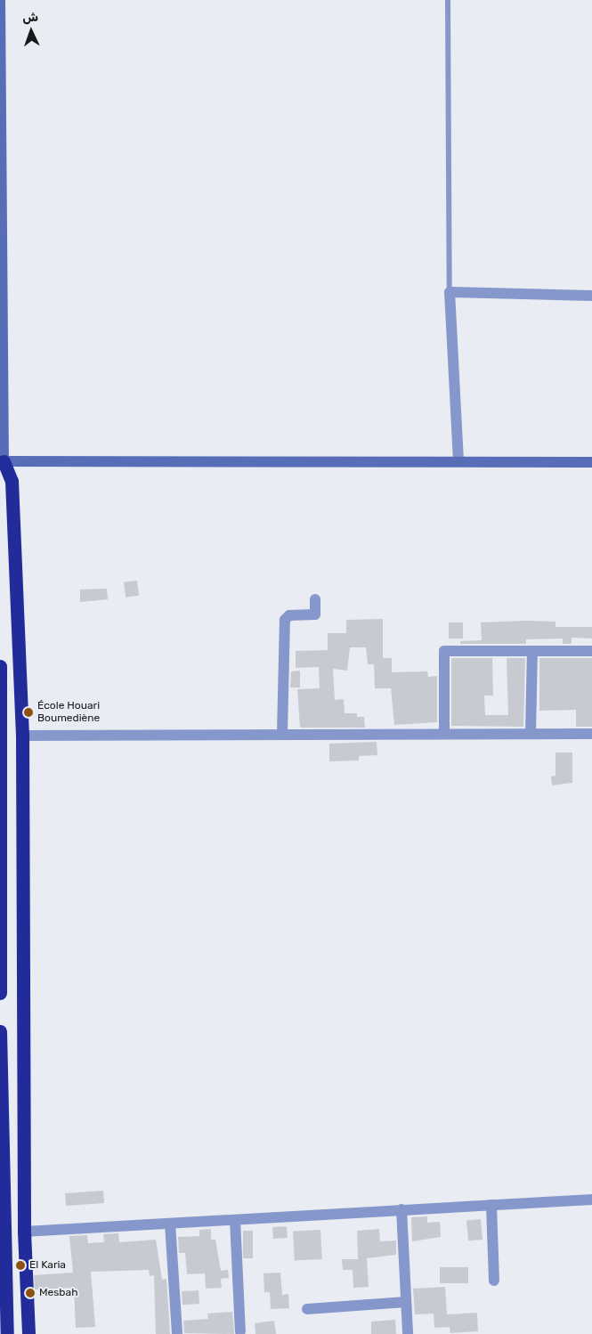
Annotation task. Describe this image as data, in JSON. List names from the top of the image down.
{
  "places": ["École Houari Boumediène", "El Karia", "Mesbah"],
  "north": "top"
}
